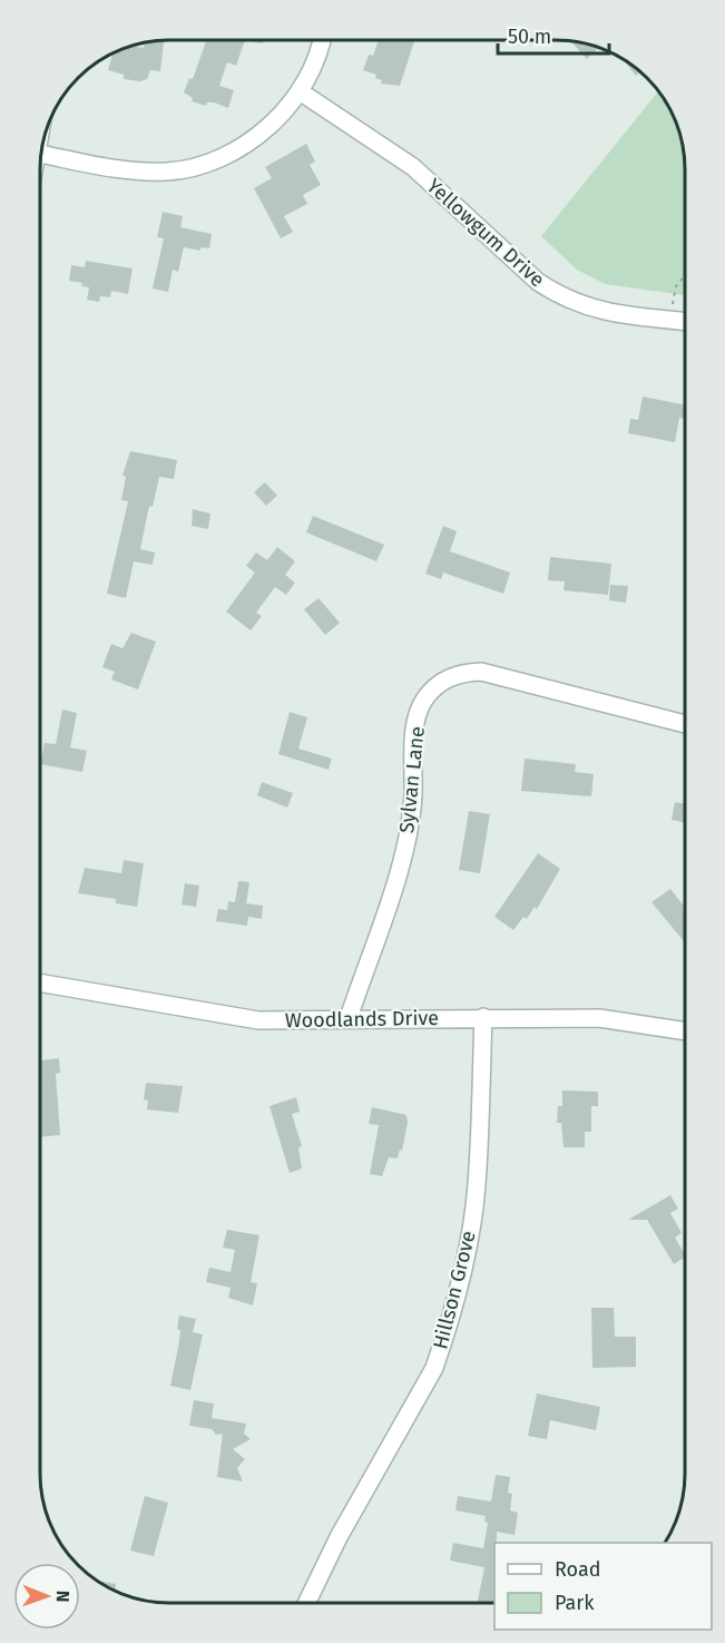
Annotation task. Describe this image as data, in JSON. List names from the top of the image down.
{
  "streets": {
    "street": [
      "Yellowgum Drive",
      "Sylvan Lane",
      "Woodlands Drive",
      "Hillson Grove"
    ]
  },
  "crossings": [
    ["Sylvan Lane", "Woodlands Drive"],
    ["Woodlands Drive", "Hillson Grove"]
  ],
  "legend": ["Road", "Park"],
  "scale_bar": "50 m",
  "north": "right"
}
